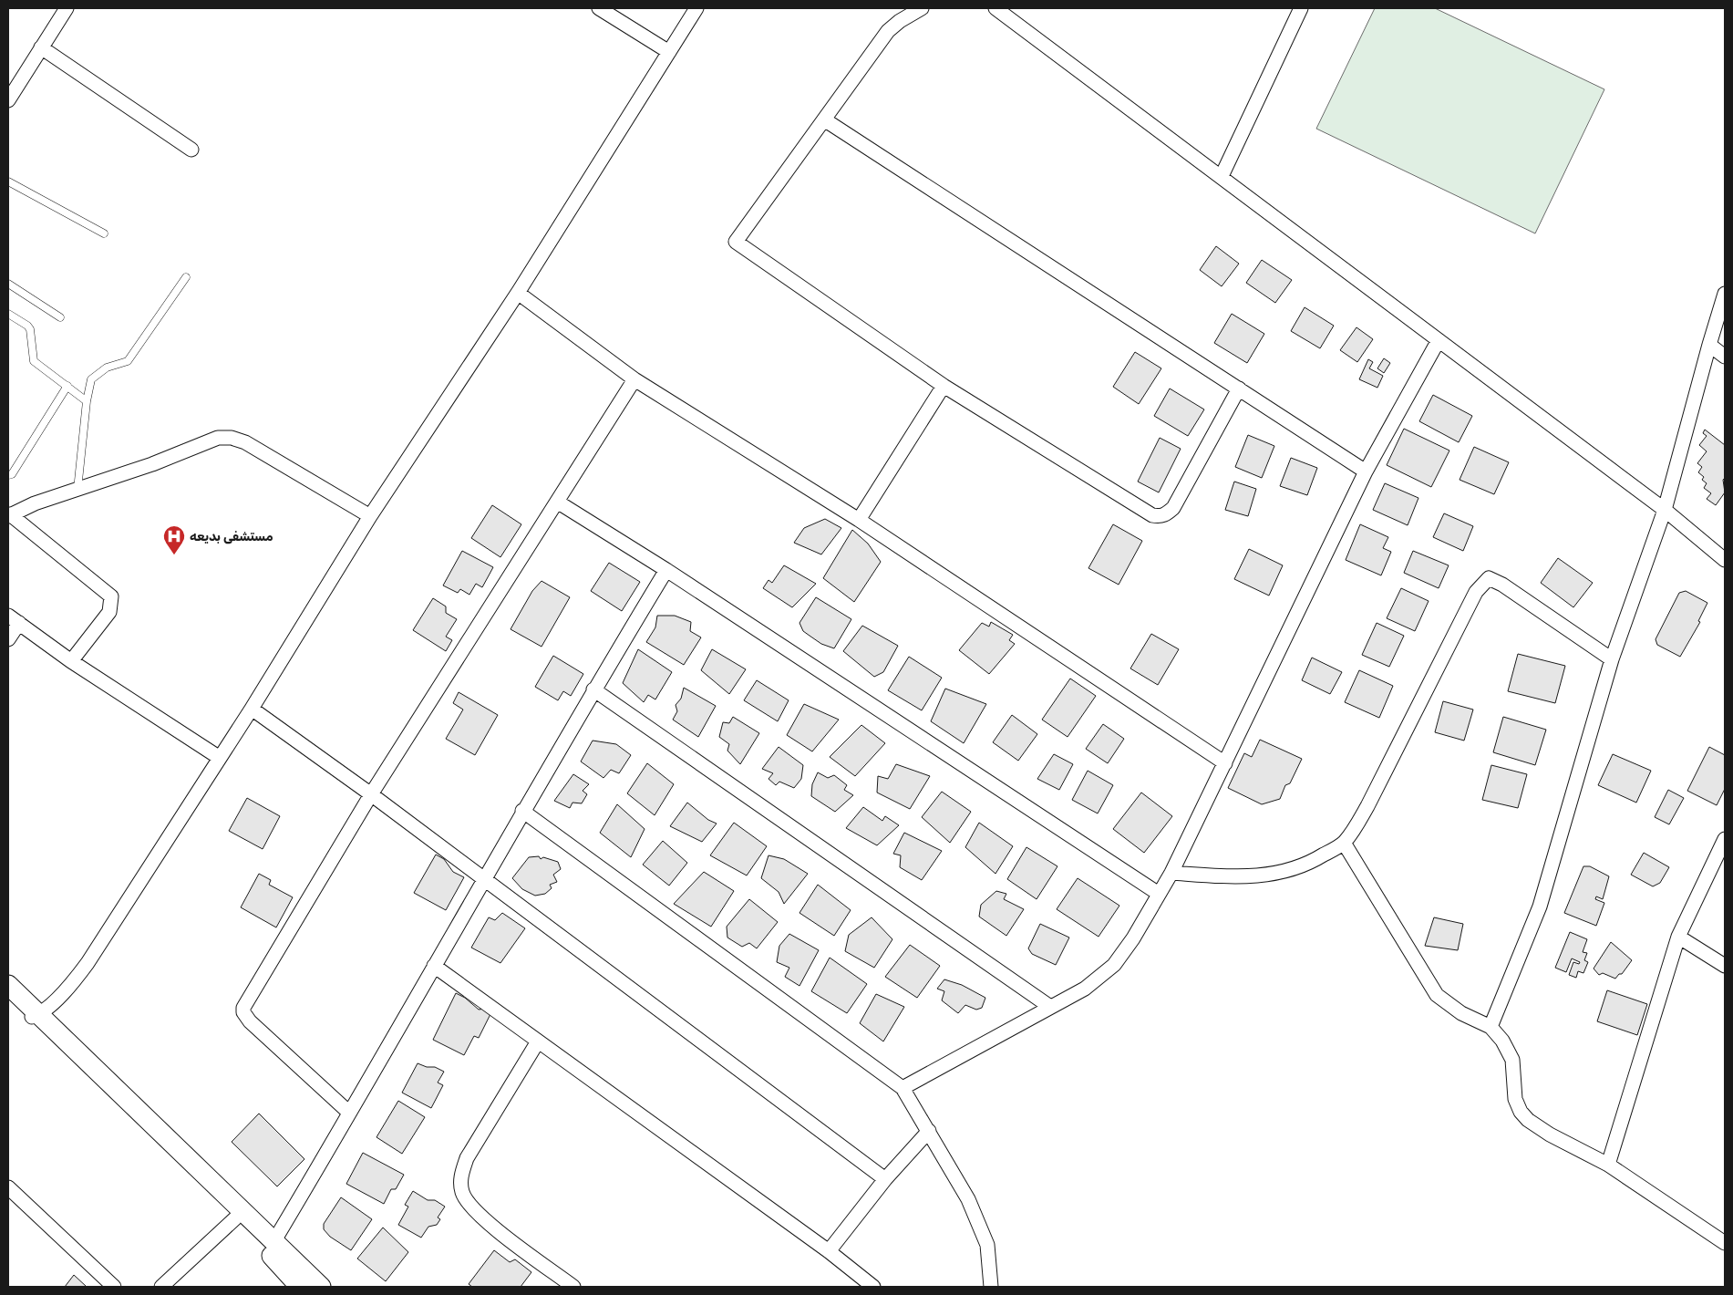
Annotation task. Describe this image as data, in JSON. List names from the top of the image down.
{
  "places": {
    "hospital": ["مستشفى بديعه"]
  }
}
